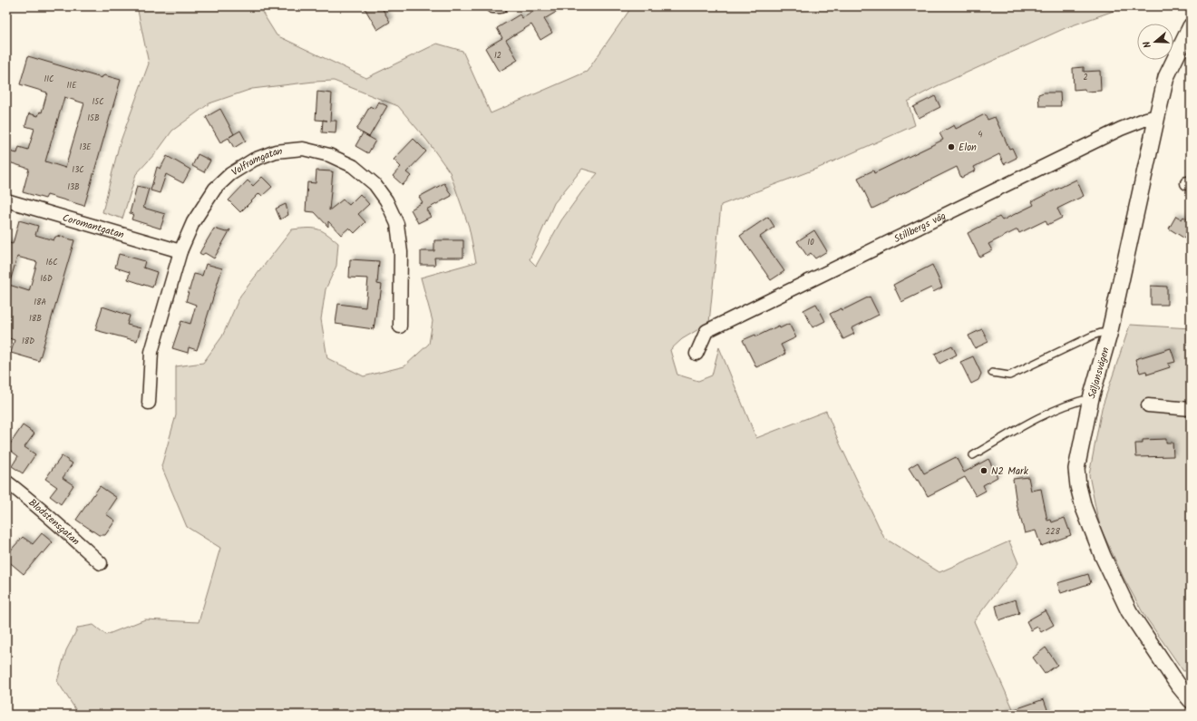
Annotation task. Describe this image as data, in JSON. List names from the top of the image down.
{
  "streets": {
    "street": [
      "Volframgatan",
      "Coromantgatan",
      "Stillbergs väg",
      "Säljansvägen",
      "Blodstensgatan"
    ]
  },
  "crossings": [
    ["Volframgatan", "Coromantgatan"],
    ["Stillbergs väg", "Säljansvägen"]
  ],
  "places": ["Elon", "N2 Mark"],
  "house_numbers": [
    "12",
    "2",
    "11C",
    "11E",
    "15C",
    "15B",
    "4",
    "13E",
    "13C",
    "13B",
    "10",
    "16C",
    "16D",
    "18A",
    "18B",
    "18D",
    "228"
  ],
  "north": "left"
}
